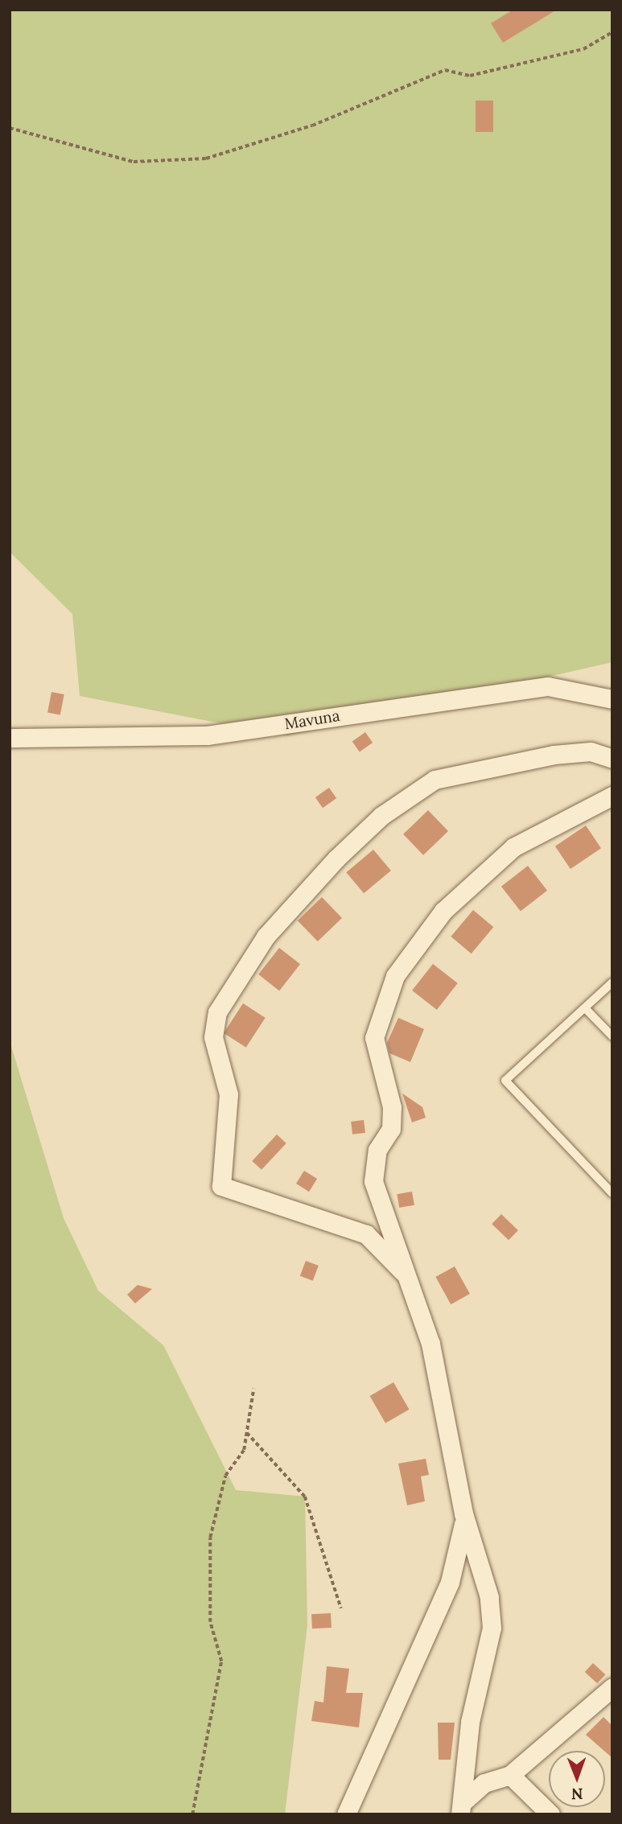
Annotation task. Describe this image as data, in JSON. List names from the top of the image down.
{
  "streets": {
    "street": ["Mavuna"]
  },
  "north": "bottom"
}
